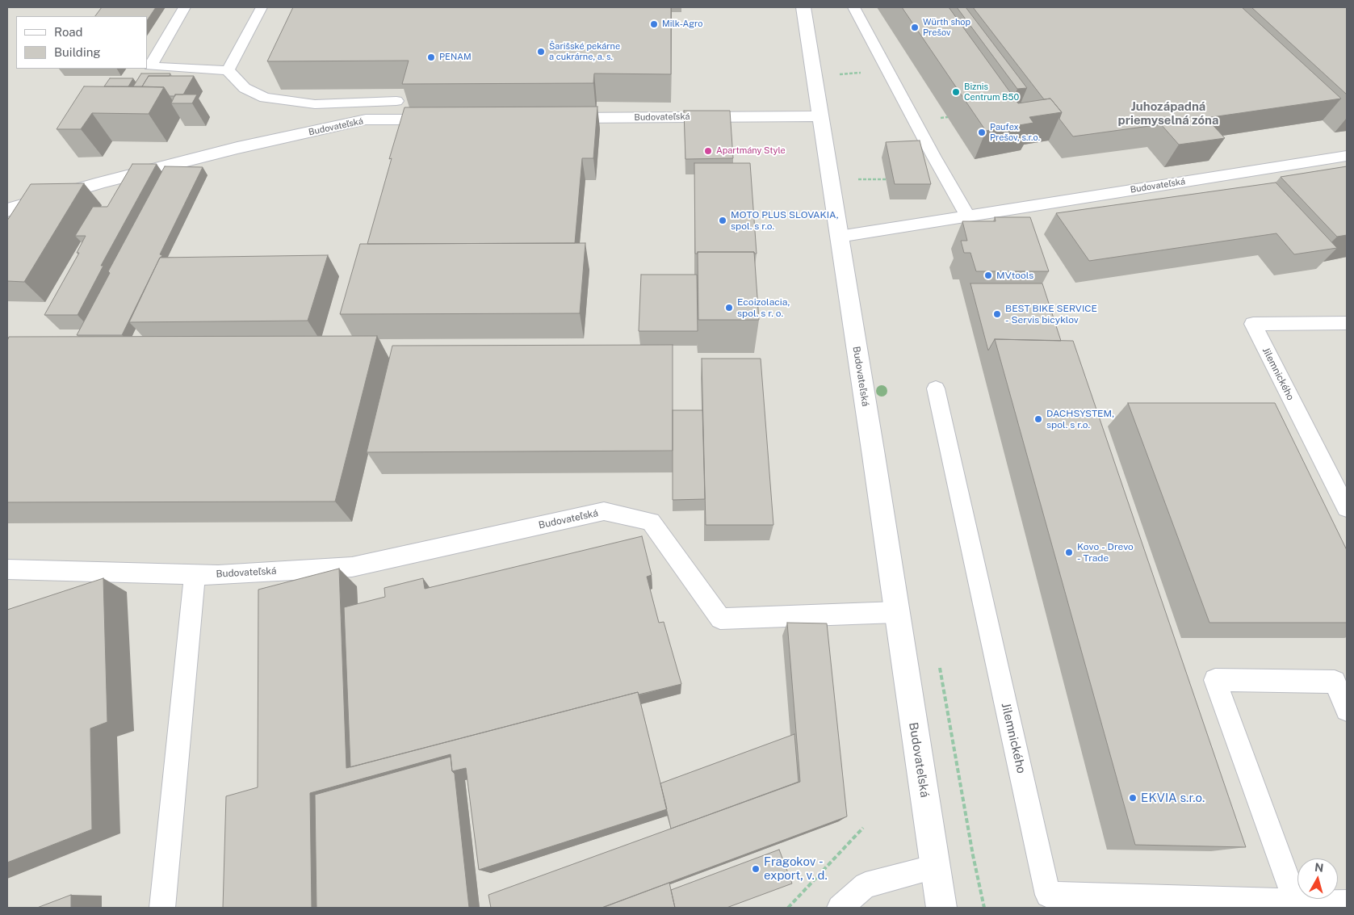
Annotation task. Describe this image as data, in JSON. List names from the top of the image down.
{
  "streets": {
    "street": ["Budovateľská"],
    "lane": ["Jilemnického"]
  },
  "districts": ["Juhozápadná priemyselná zóna"],
  "places": [
    "Milk-Agro",
    "Würth shop Prešov",
    "Šarišské pekárne a cukrárne, a. s.",
    "PENAM",
    "Biznis Centrum B50",
    "Paufex Prešov, s.r.o.",
    "Apartmány Style",
    "MOTO PLUS SLOVAKIA, spol. s r.o.",
    "MVtools",
    "Ecoizolacia, spol. s r. o.",
    "BEST BIKE SERVICE - Servis bicyklov",
    "DACHSYSTEM, spol. s r.o.",
    "Kovo - Drevo - Trade",
    "EKVIA s.r.o.",
    "Fragokov - export, v. d."
  ],
  "legend": ["Road", "Building"],
  "north": "top"
}
